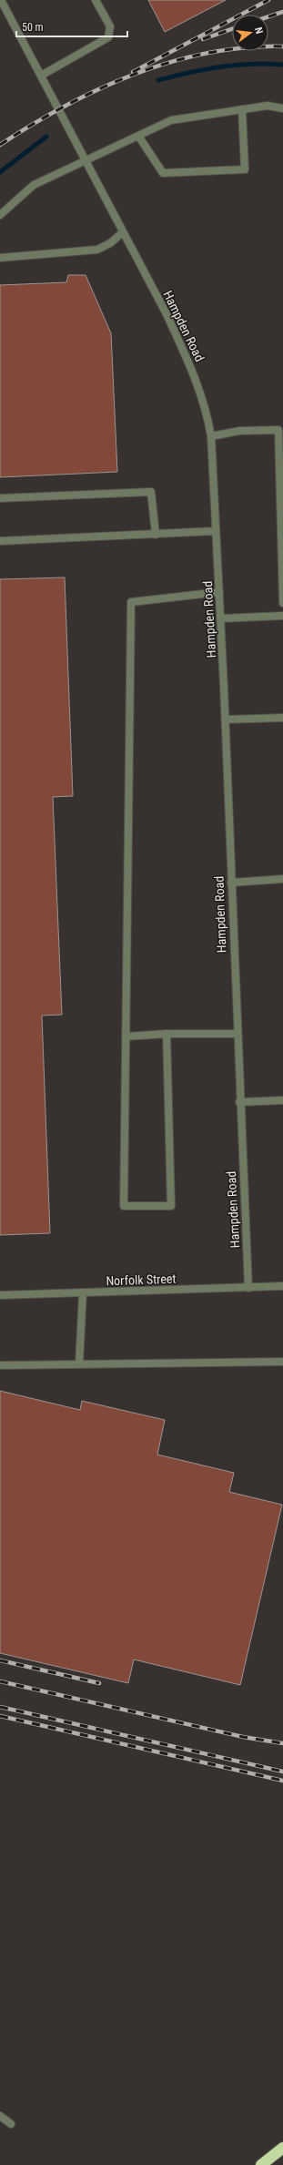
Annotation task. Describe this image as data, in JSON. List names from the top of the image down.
{
  "streets": {
    "street": ["Hampden Road", "Norfolk Street"]
  },
  "crossings": [
    ["Hampden Road", "Norfolk Street"]
  ],
  "scale_bar": "50 m",
  "north": "right"
}
